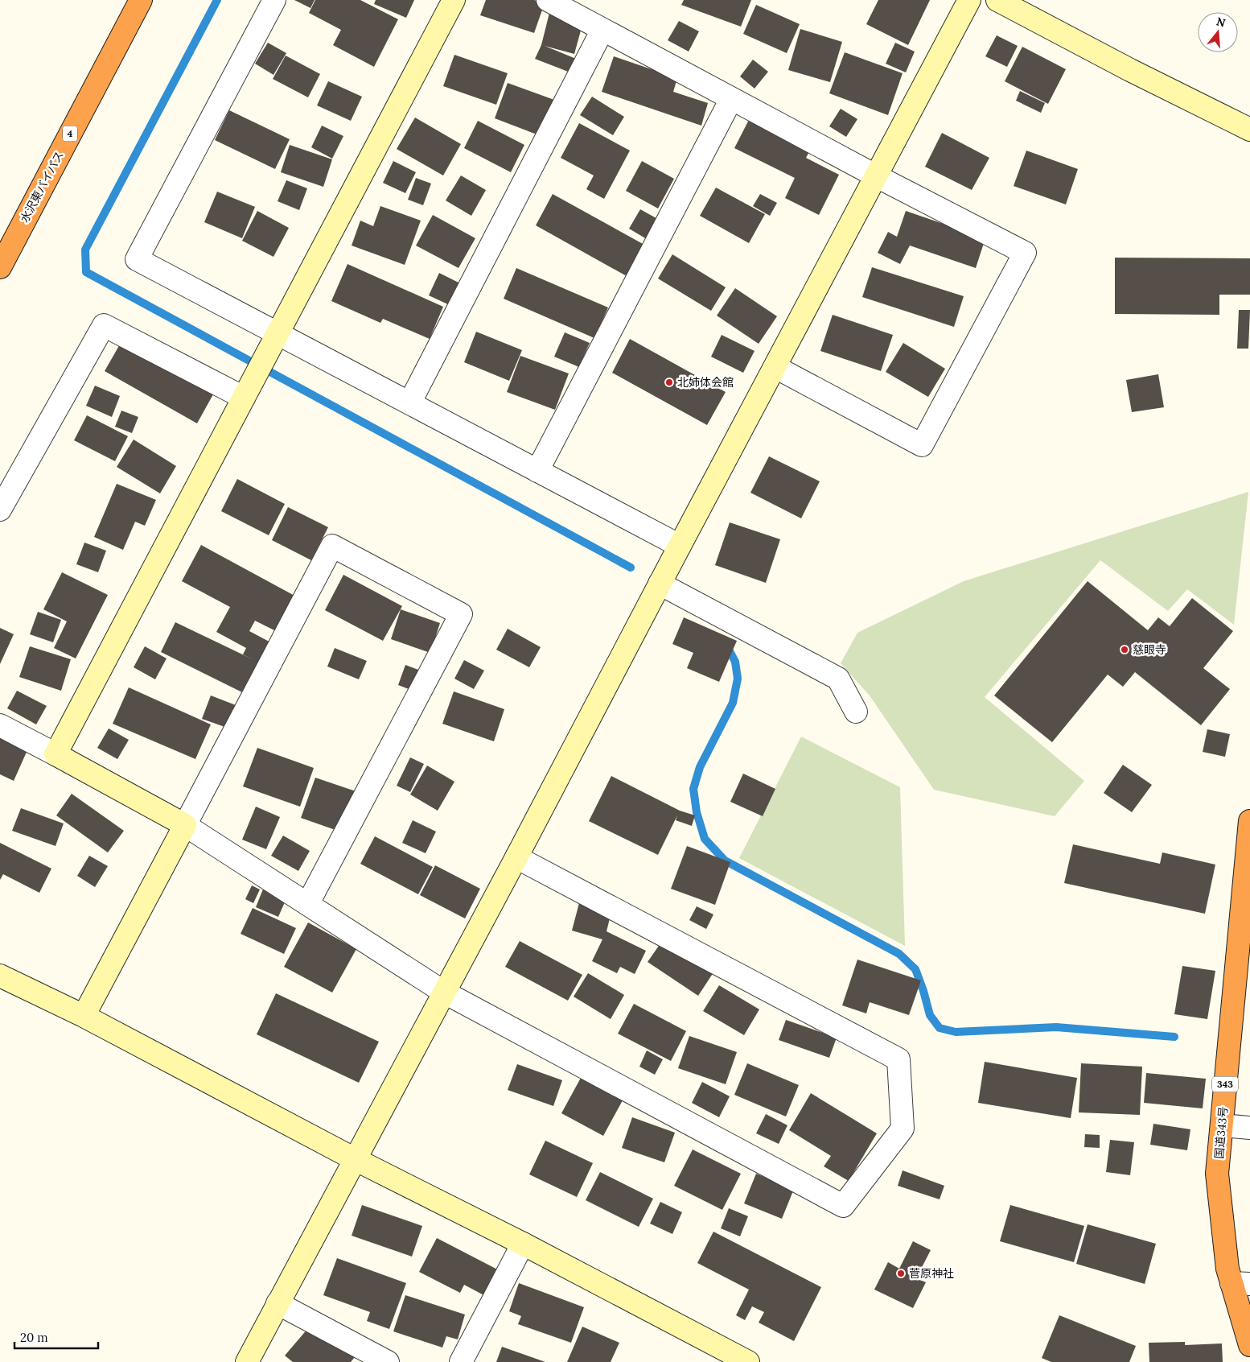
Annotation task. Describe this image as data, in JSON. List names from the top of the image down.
{
  "streets": {
    "highway": [
      "4",
      "水沢東バイパス",
      "343",
      "国道343号"
    ]
  },
  "places": ["北姉体会館", "慈眼寺", "菅原神社"],
  "scale_bar": "20 m",
  "north": "top"
}
